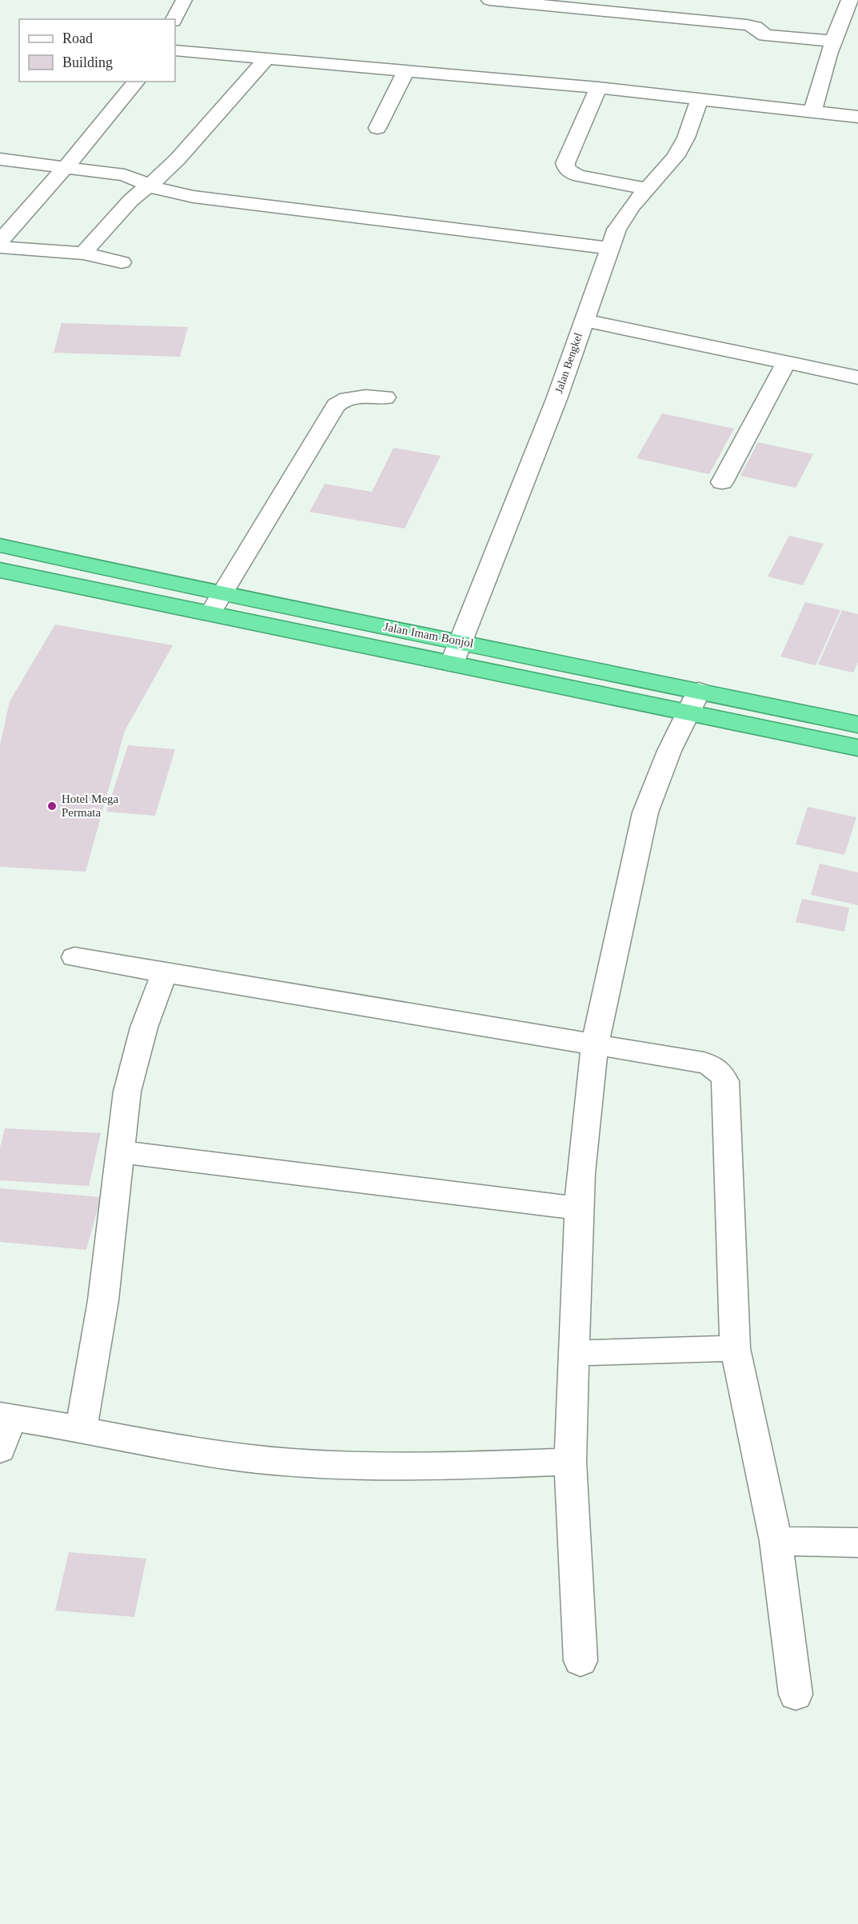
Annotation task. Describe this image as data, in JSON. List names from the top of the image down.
{
  "streets": {
    "highway": ["Jalan Imam Bonjol"],
    "street": ["Jalan Bengkel"]
  },
  "crossings": [
    ["Jalan Bengkel", "Jalan Imam Bonjol"]
  ],
  "places": ["Hotel Mega Permata"],
  "legend": ["Road", "Building"]
}
